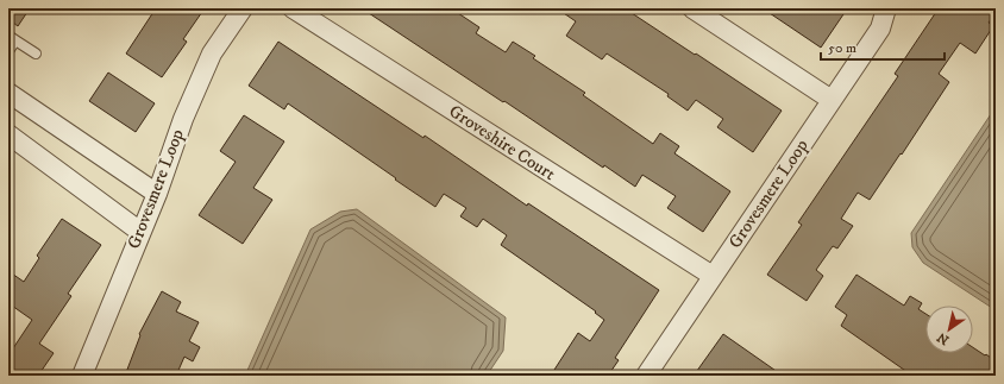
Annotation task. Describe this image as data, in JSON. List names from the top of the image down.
{
  "streets": {
    "street": ["Groveshire Court", "Grovesmere Loop"]
  },
  "crossings": [
    ["Groveshire Court", "Grovesmere Loop"]
  ],
  "scale_bar": "50 m",
  "north": "bottom left"
}
